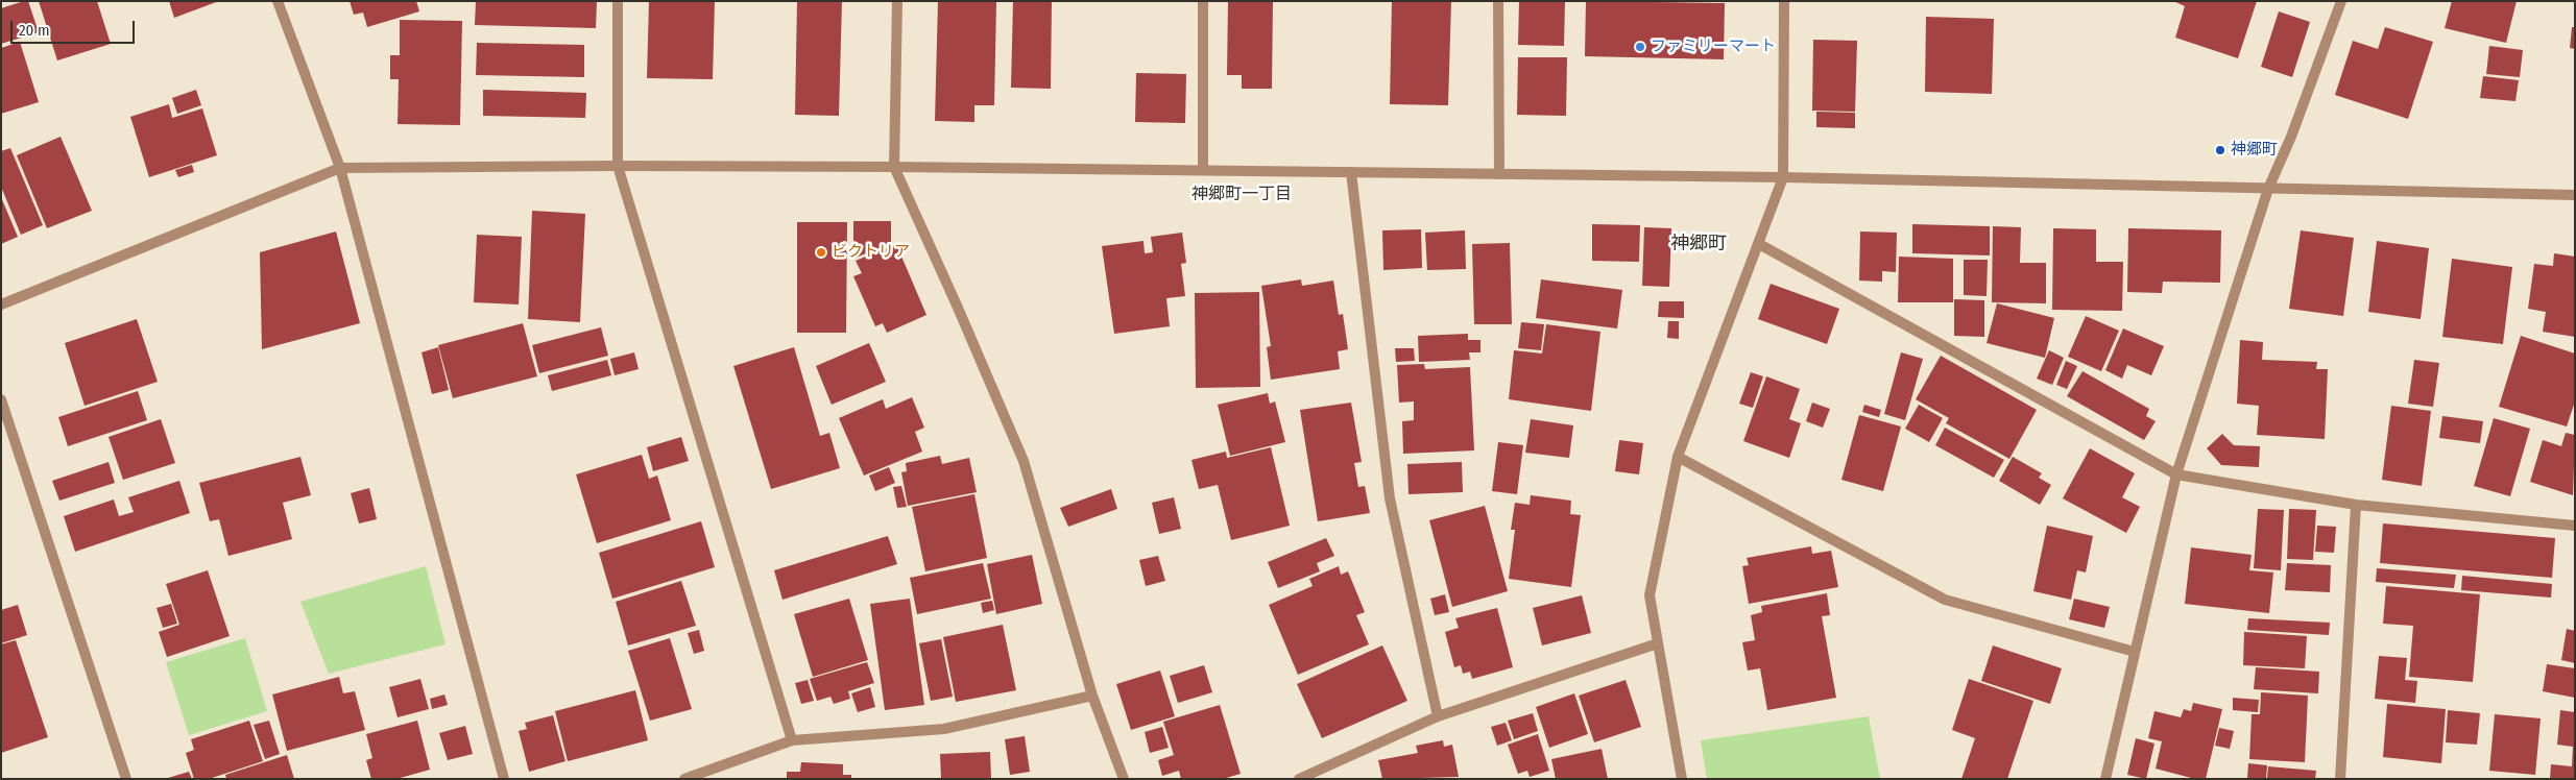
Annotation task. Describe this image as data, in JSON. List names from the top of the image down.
{
  "districts": ["神郷町一丁目", "神郷町"],
  "places": ["ファミリーマート", "神郷町", "ビクトリア"],
  "scale_bar": "20 m"
}
